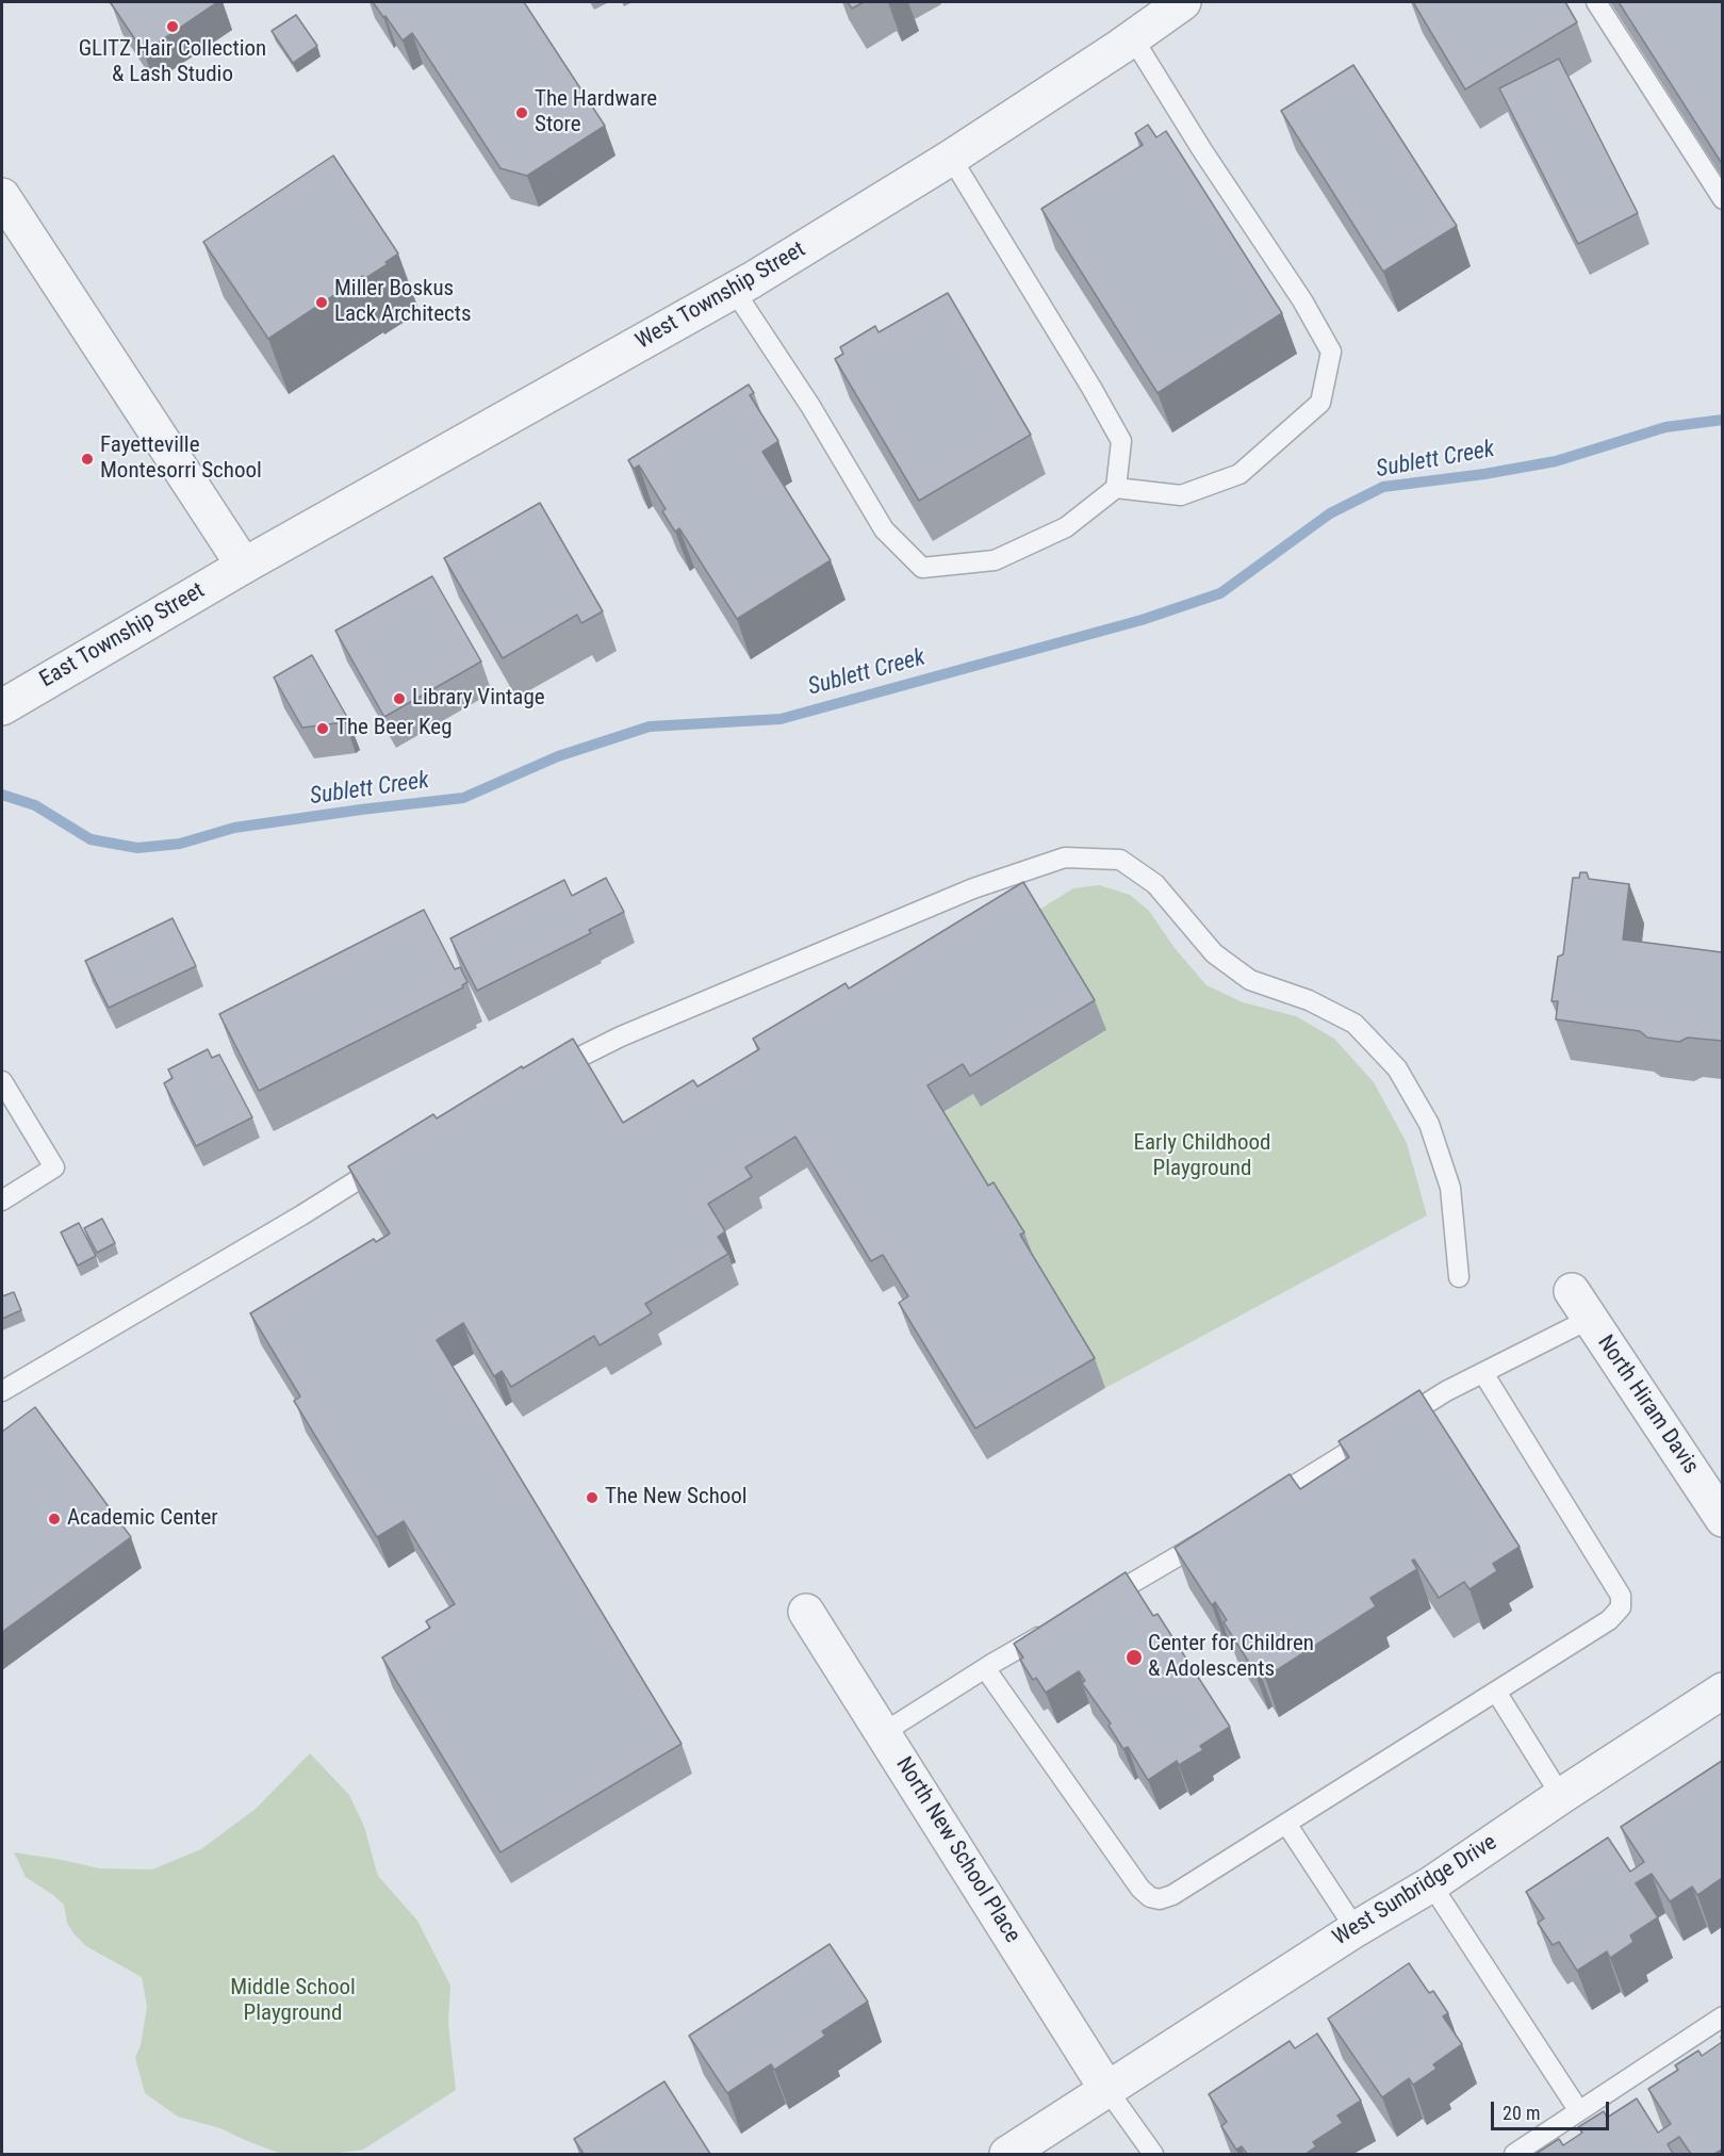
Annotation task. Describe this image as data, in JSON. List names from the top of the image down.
{
  "streets": {
    "street": [
      "West Township Street",
      "East Township Street",
      "North Hiram Davis",
      "North New School Place",
      "West Sunbridge Drive"
    ]
  },
  "crossings": [
    ["West Township Street", "East Township Street"],
    ["North New School Place", "West Sunbridge Drive"]
  ],
  "water": ["Sublett Creek"],
  "parks": ["Early Childhood Playground", "Middle School Playground"],
  "places": [
    "GLITZ Hair Collection & Lash Studio",
    "The Hardware Store",
    "Miller Boskus Lack Architects",
    "Fayetteville Montesorri School",
    "Library Vintage",
    "The Beer Keg",
    "The New School",
    "Academic Center",
    "Center for Children & Adolescents"
  ],
  "scale_bar": "20 m"
}
